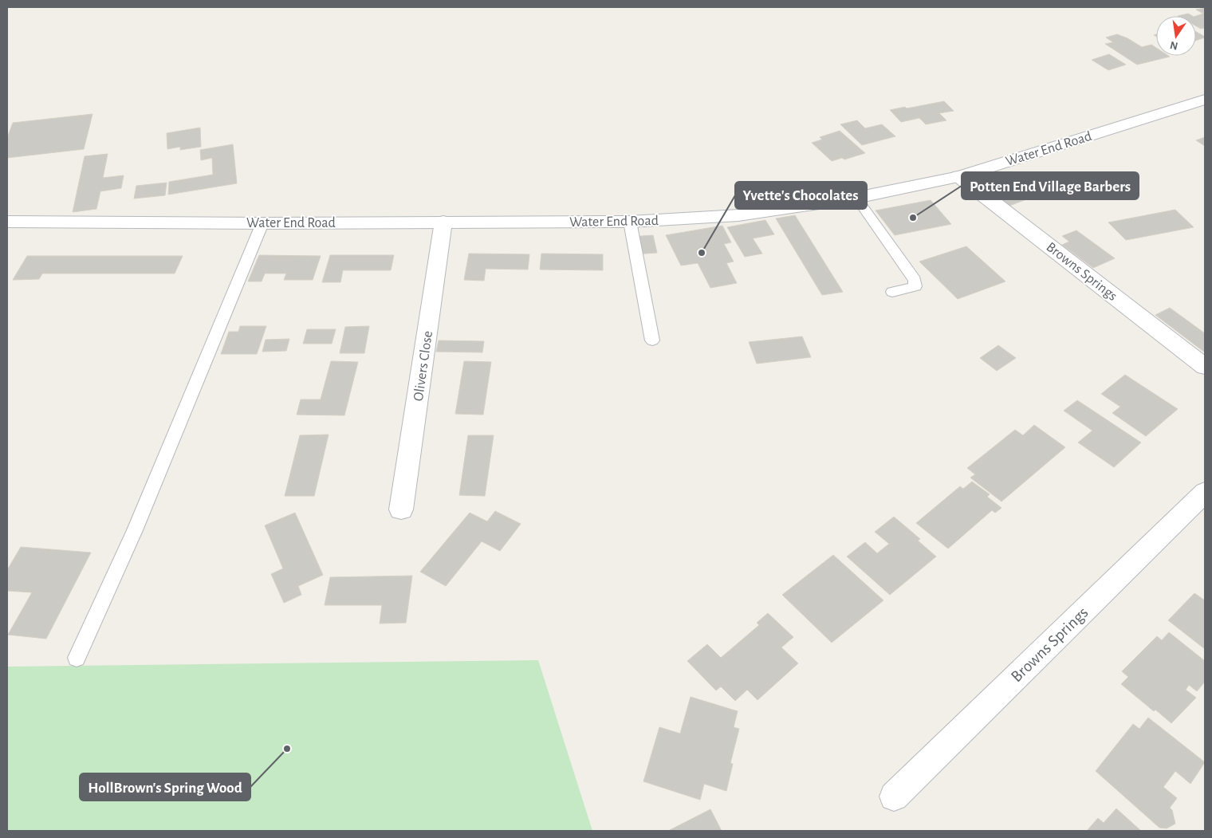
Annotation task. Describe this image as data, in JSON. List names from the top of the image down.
{
  "streets": {
    "street": ["Water End Road", "Browns Springs", "Olivers Close"]
  },
  "crossings": [
    ["Water End Road", "Browns Springs"],
    ["Water End Road", "Olivers Close"]
  ],
  "places": ["Potten End Village Barbers", "Yvette's Chocolates", "HollBrown's Spring Wood"],
  "north": "bottom"
}
